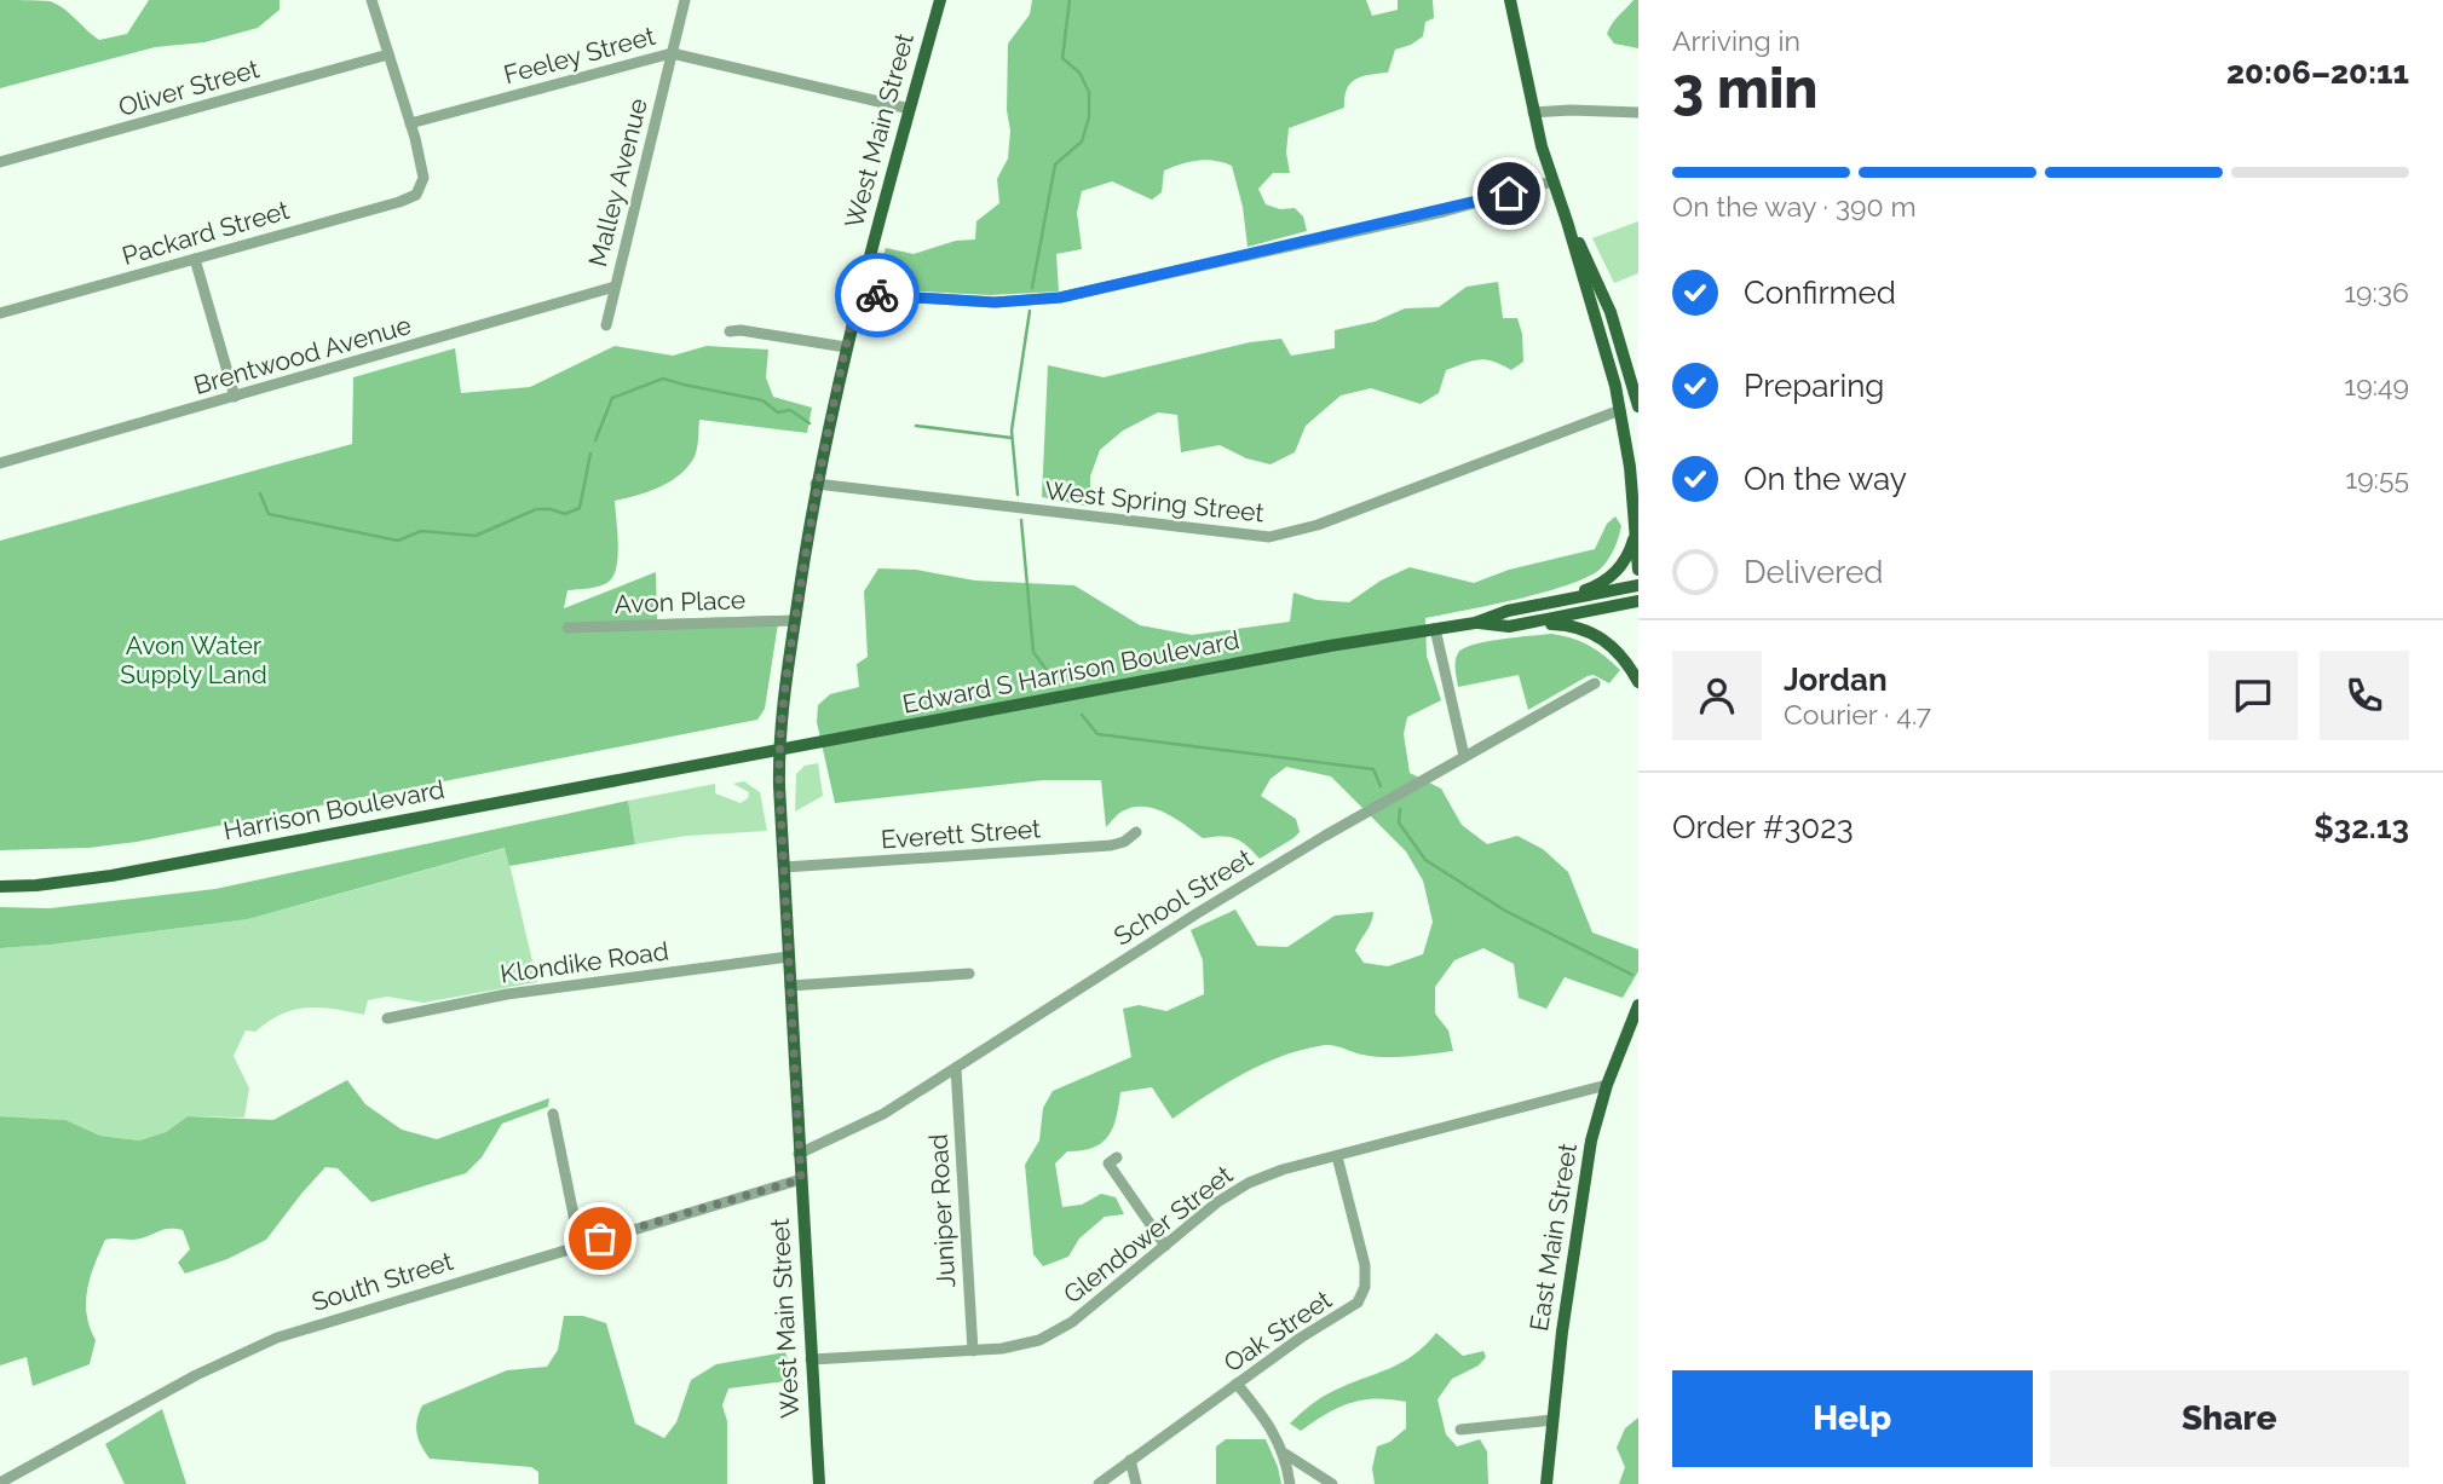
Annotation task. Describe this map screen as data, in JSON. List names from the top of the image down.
{
  "streets": {
    "main road": [
      "West Main Street",
      "Edward S Harrison Boulevard",
      "Harrison Boulevard",
      "East Main Street"
    ],
    "street": [
      "Feeley Street",
      "Oliver Street",
      "Malley Avenue",
      "Packard Street",
      "Brentwood Avenue",
      "West Spring Street",
      "Avon Place",
      "Everett Street",
      "School Street",
      "Klondike Road",
      "Juniper Road",
      "Glendower Street",
      "South Street",
      "Oak Street"
    ]
  },
  "crossings": [
    ["Feeley Street", "West Main Street"],
    ["Feeley Street", "Malley Avenue"],
    ["Feeley Street", "Packard Street"],
    ["West Main Street", "West Spring Street"],
    ["West Main Street", "Avon Place"],
    ["West Main Street", "Edward S Harrison Boulevard"],
    ["West Main Street", "Everett Street"],
    ["West Main Street", "School Street"],
    ["West Main Street", "Klondike Road"],
    ["West Main Street", "Glendower Street"],
    ["West Main Street", "South Street"],
    ["Malley Avenue", "Brentwood Avenue"],
    ["Edward S Harrison Boulevard", "Harrison Boulevard"],
    ["School Street", "Juniper Road"],
    ["Juniper Road", "Glendower Street"],
    ["Glendower Street", "East Main Street"],
    ["Glendower Street", "Oak Street"]
  ],
  "parks": ["Avon Water Supply Land"],
  "page": {
    "heading": ["3 min", "Arriving in", "20:06–20:11"],
    "panel": [
      "Jordan",
      "Courier · 4.7",
      "Order #3023",
      "$32.13"
    ],
    "bar": "On the way · 390 m",
    "list": [
      ["Confirmed", "19:36"],
      ["Preparing", "19:49"],
      ["On the way", "19:55"],
      "Delivered"
    ],
    "buttons": ["Help", "Share"]
  }
}
